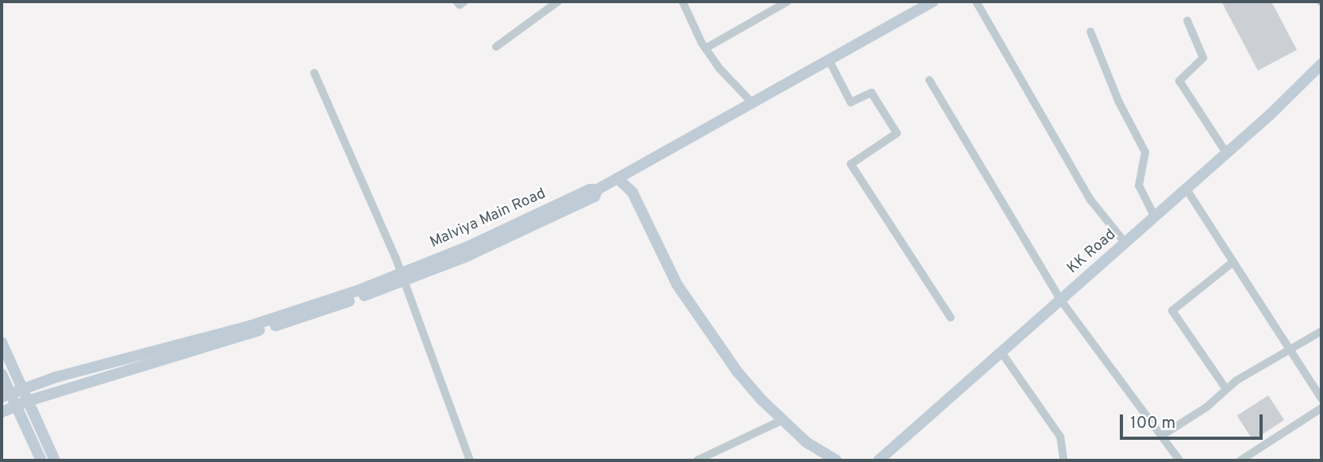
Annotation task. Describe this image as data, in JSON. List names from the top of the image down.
{
  "streets": {
    "street": ["KK Road"]
  },
  "scale_bar": "100 m"
}
